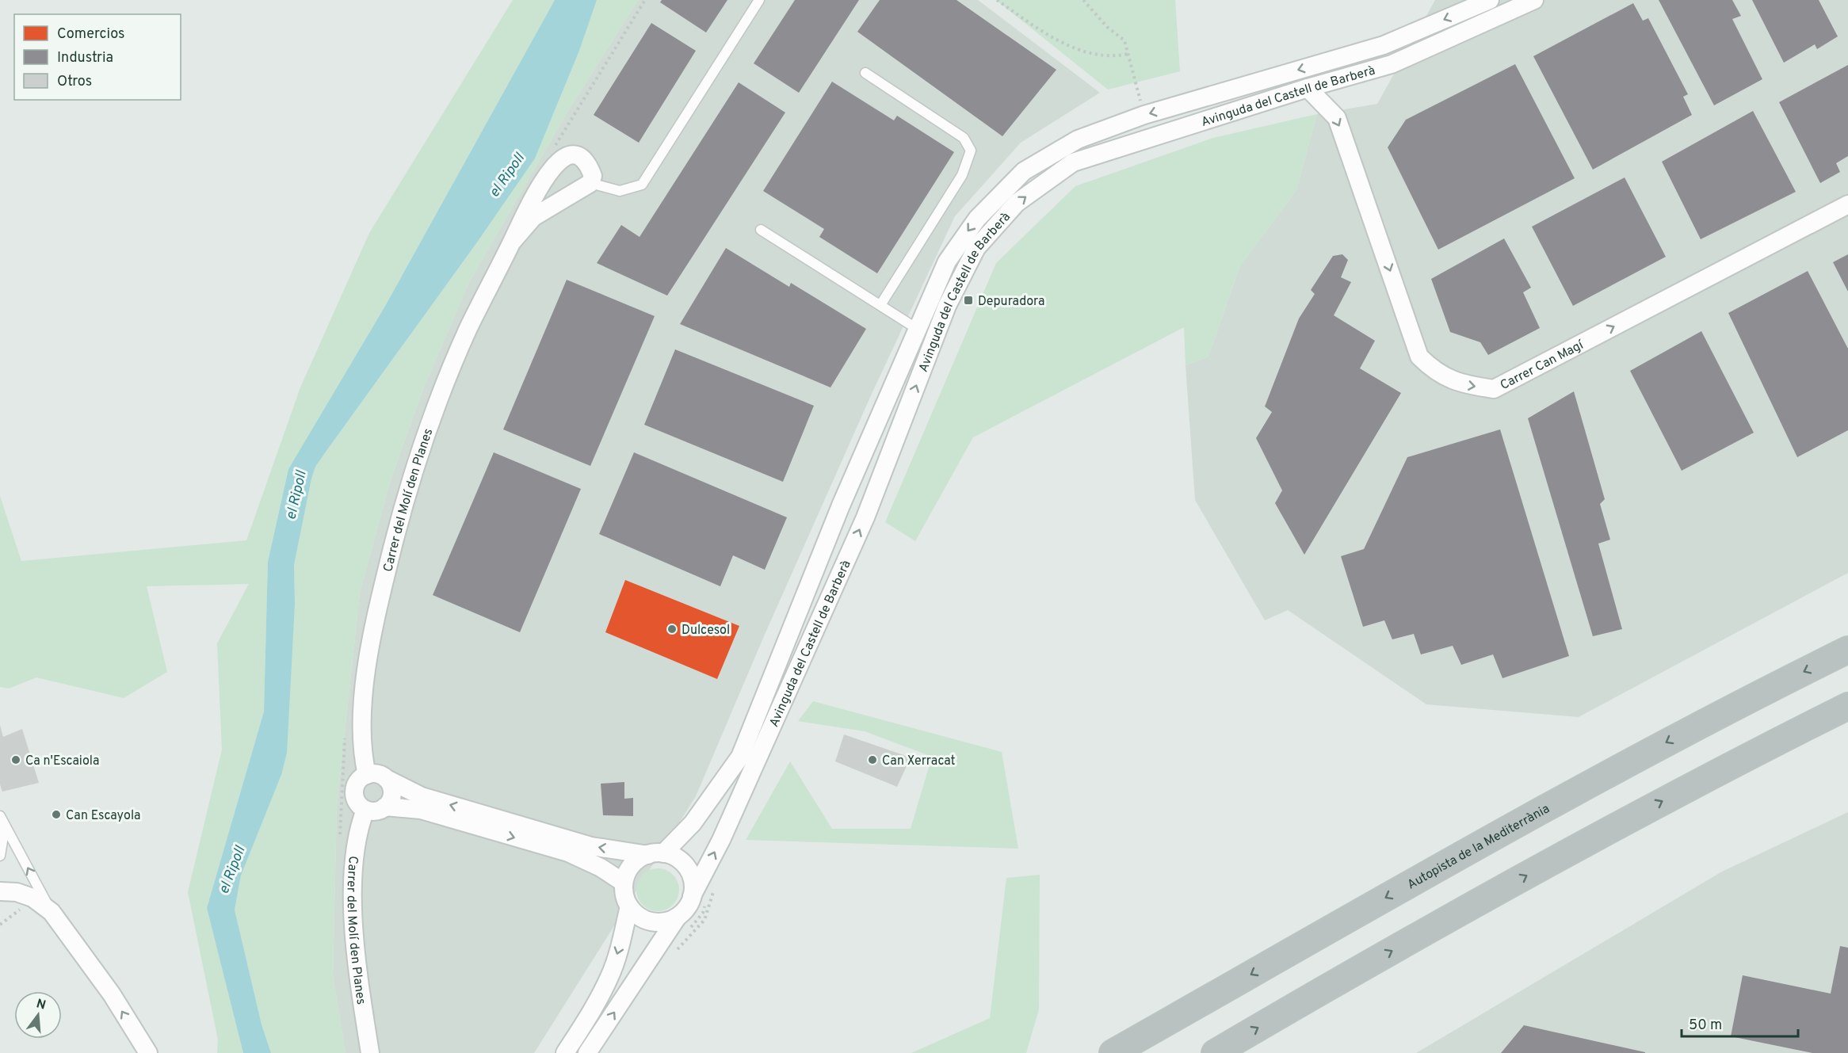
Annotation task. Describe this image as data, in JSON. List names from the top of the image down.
{
  "streets": {
    "highway": ["Autopista de la Mediterrània"],
    "street": ["Avinguda del Castell de Barberà", "Carrer Can Magí", "Carrer del Molí den Planes"]
  },
  "crossings": [
    ["Avinguda del Castell de Barberà", "Carrer Can Magí"]
  ],
  "water": ["el Ripoll"],
  "places": {
    "transit": ["Depuradora"],
    "other": [
      "Dulcesol",
      "Ca n'Escaiola",
      "Can Xerracat",
      "Can Escayola"
    ]
  },
  "legend": ["Comercios", "Industria", "Otros"],
  "scale_bar": "50 m",
  "north": "top"
}
